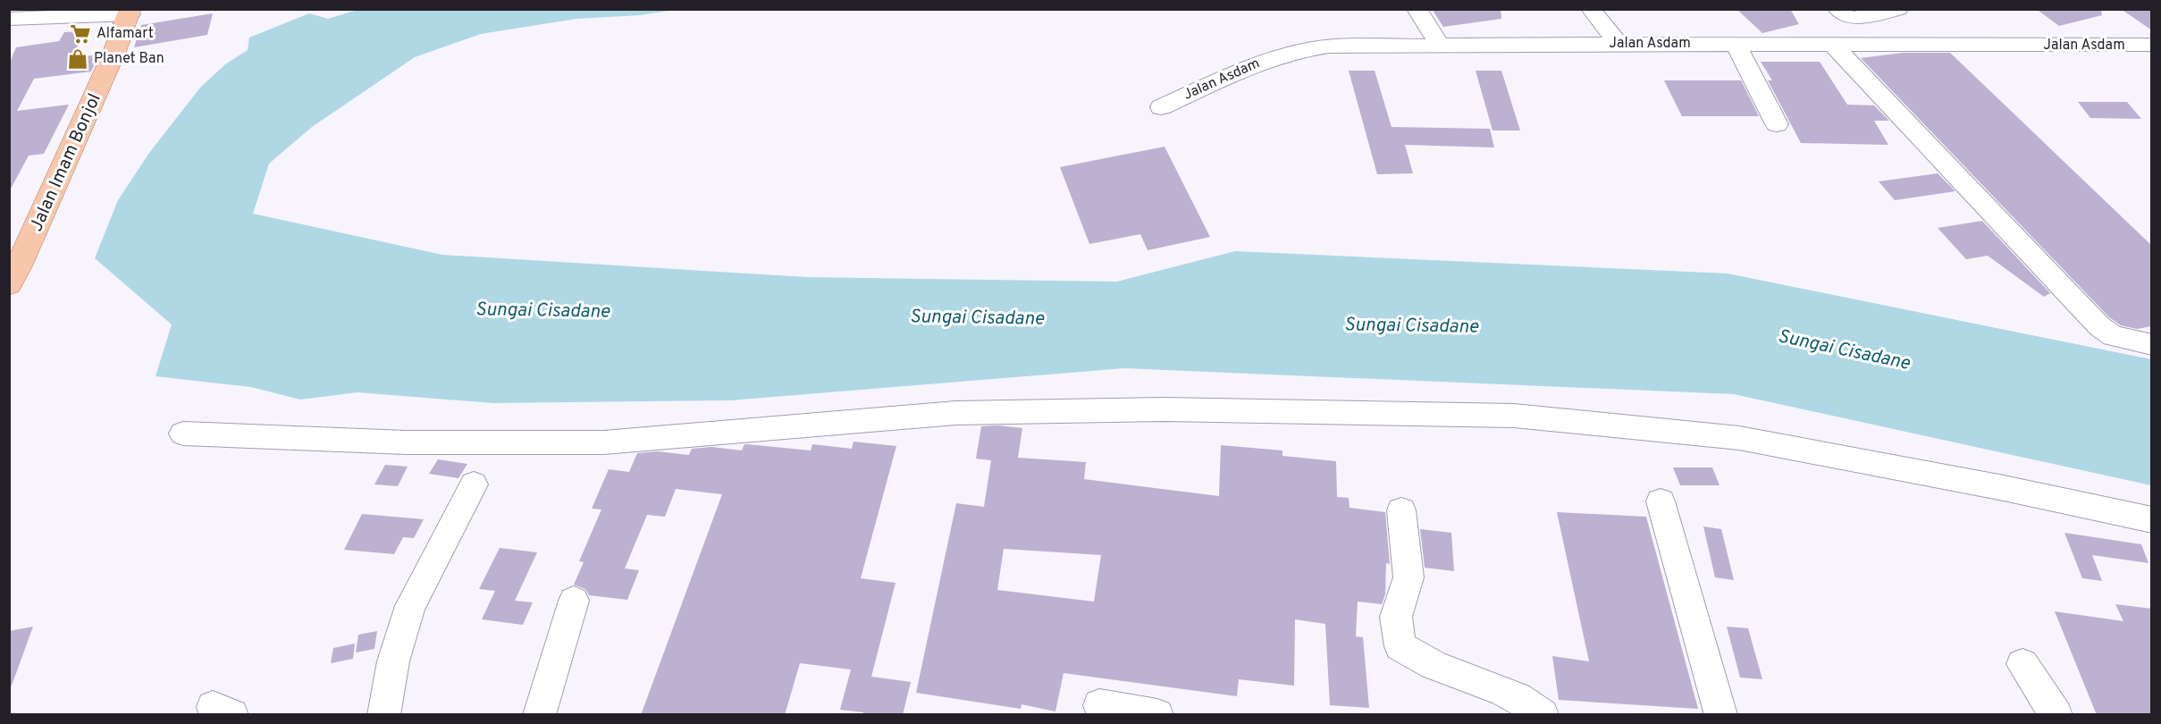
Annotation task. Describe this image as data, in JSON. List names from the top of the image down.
{
  "streets": {
    "main road": ["Jalan Imam Bonjol"],
    "street": ["Jalan Asdam"]
  },
  "water": ["Sungai Cisadane"],
  "places": {
    "supermarket": ["Alfamart"],
    "shop": ["Planet Ban"]
  }
}
